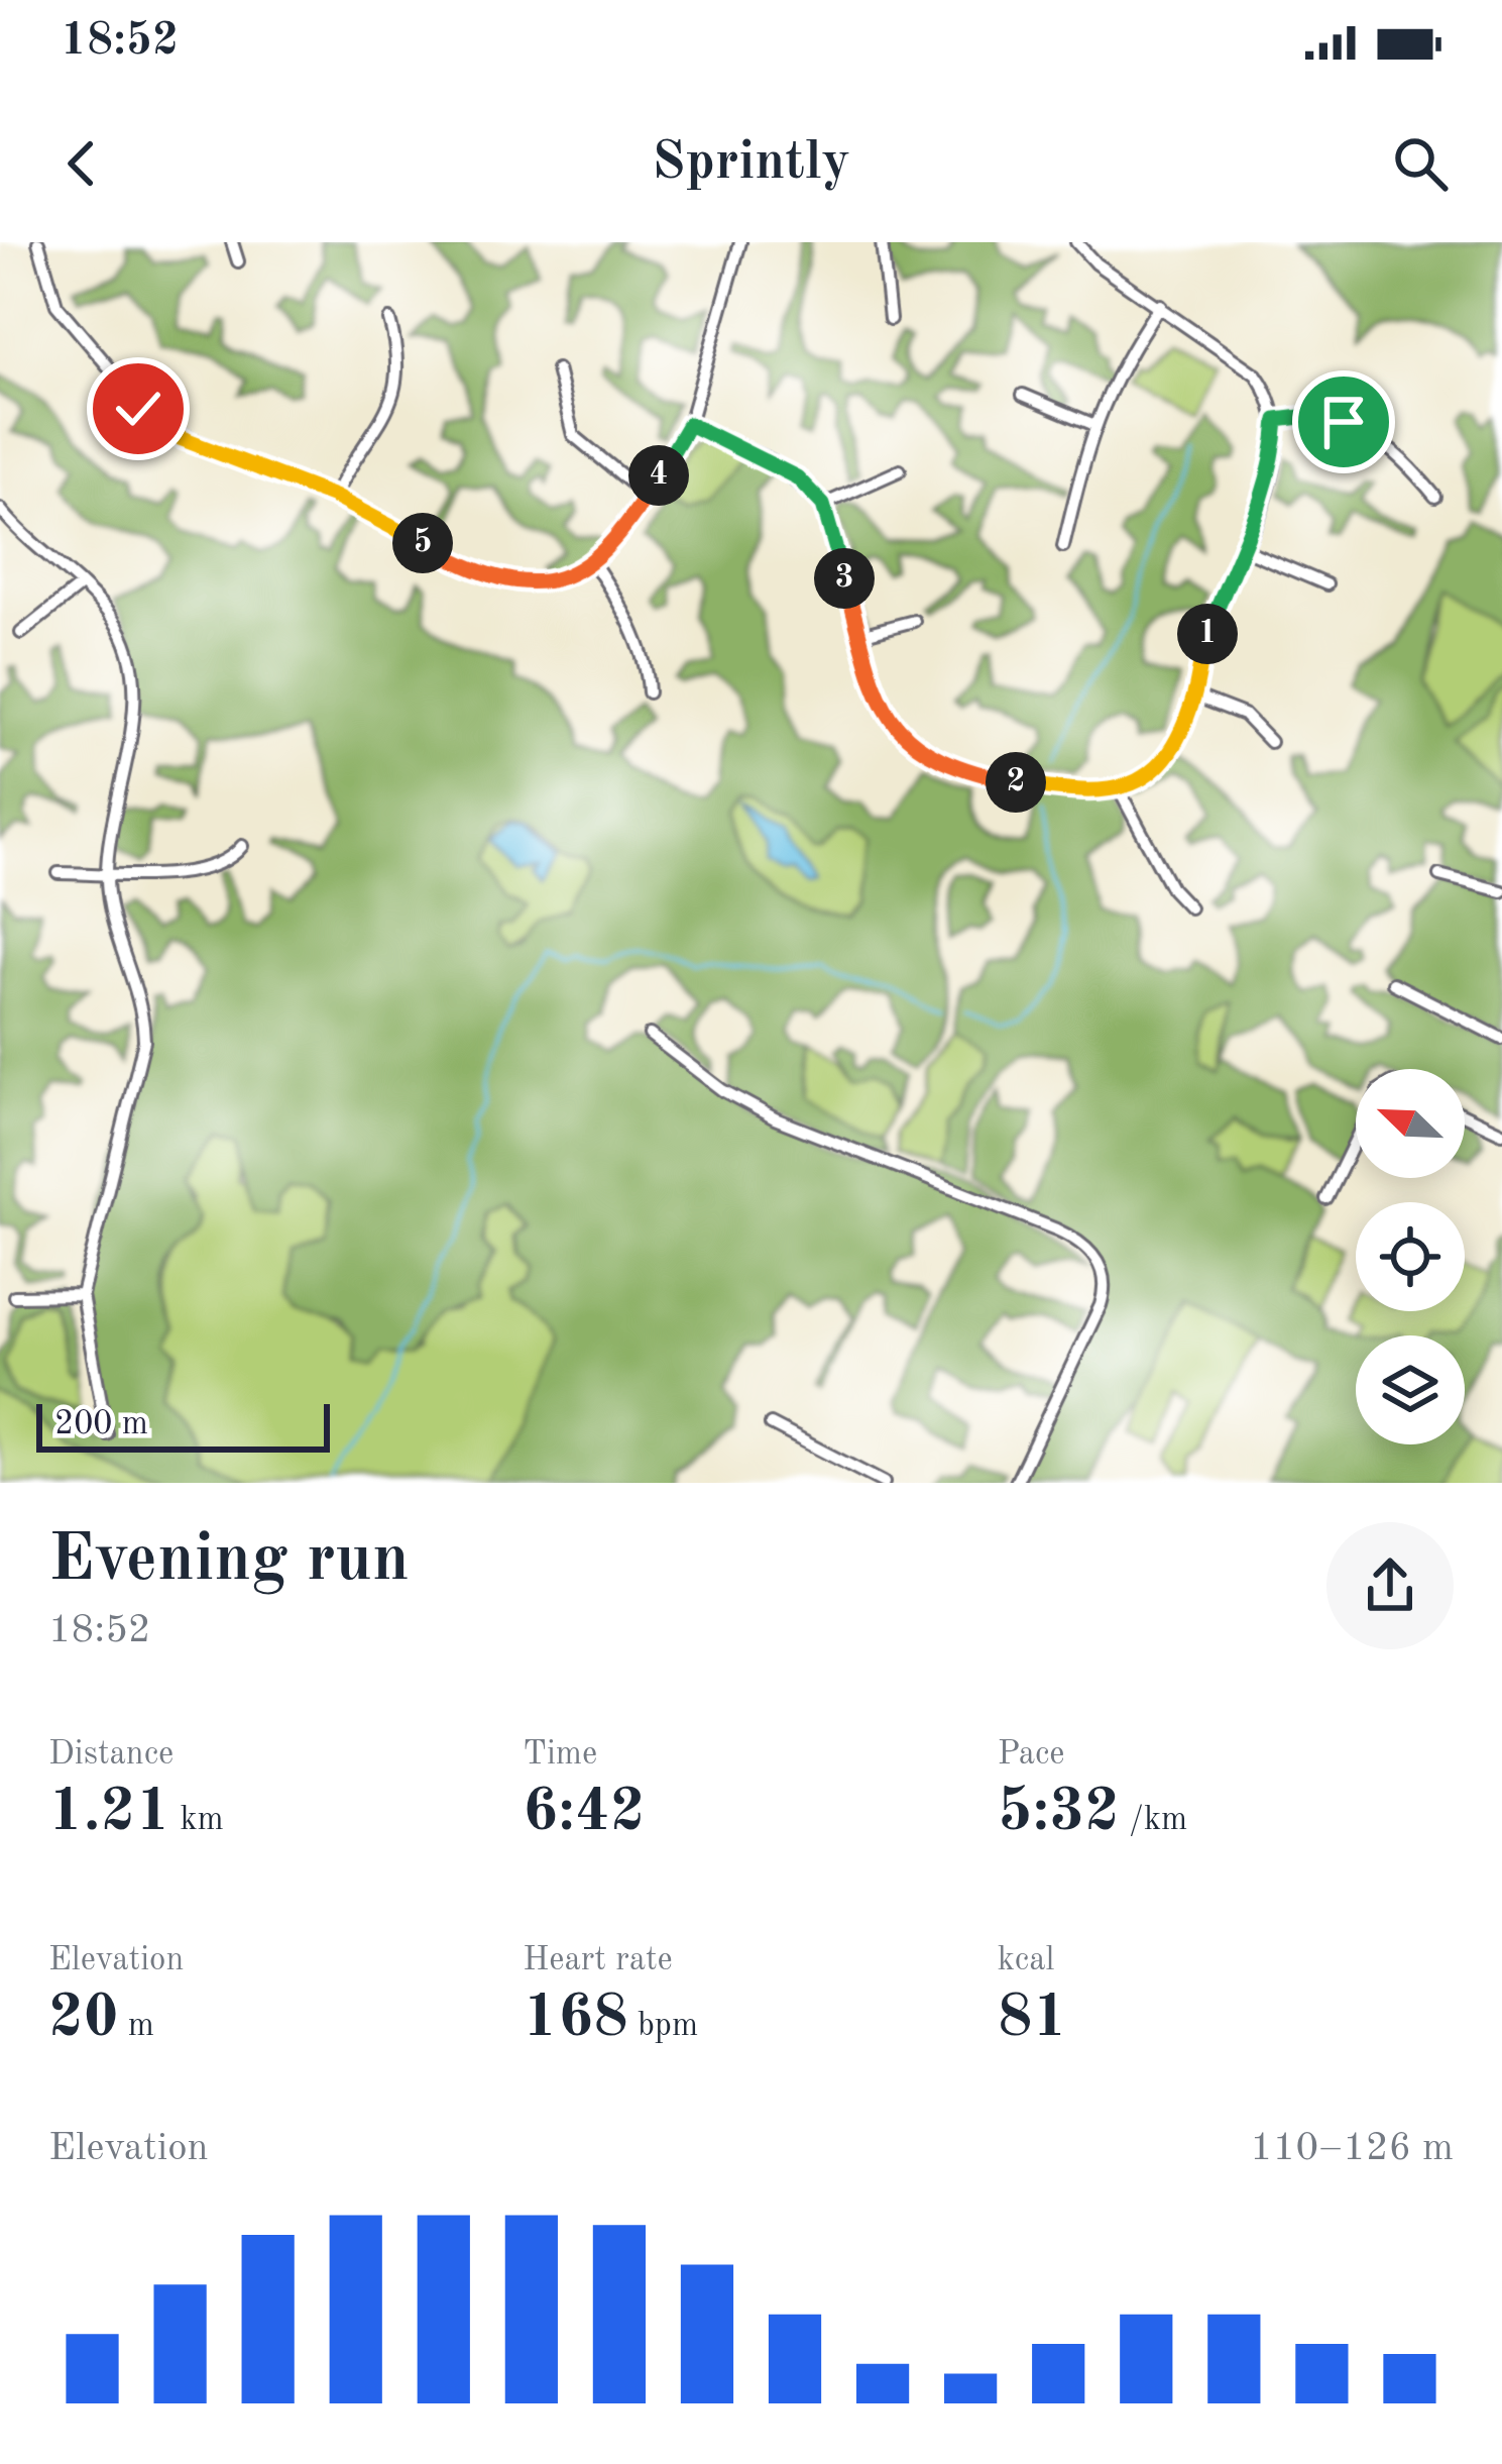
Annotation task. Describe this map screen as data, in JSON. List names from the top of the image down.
{
  "scale_bar": "200 m",
  "north": "top left",
  "page": {
    "status": "18:52",
    "header": "Sprintly",
    "pins": [
      "4",
      "5",
      "3",
      "1",
      "2"
    ],
    "scale": "200 m",
    "heading": ["Evening run", "18:52"],
    "stats": [
      ["Distance", "1.21 km"],
      ["Time", "6:42"],
      ["Pace", "5:32 /km"],
      ["Elevation", "20 m"],
      ["Heart rate", "168 bpm"],
      ["kcal", "81"]
    ],
    "chart": ["Elevation", "110–126 m"]
  }
}
